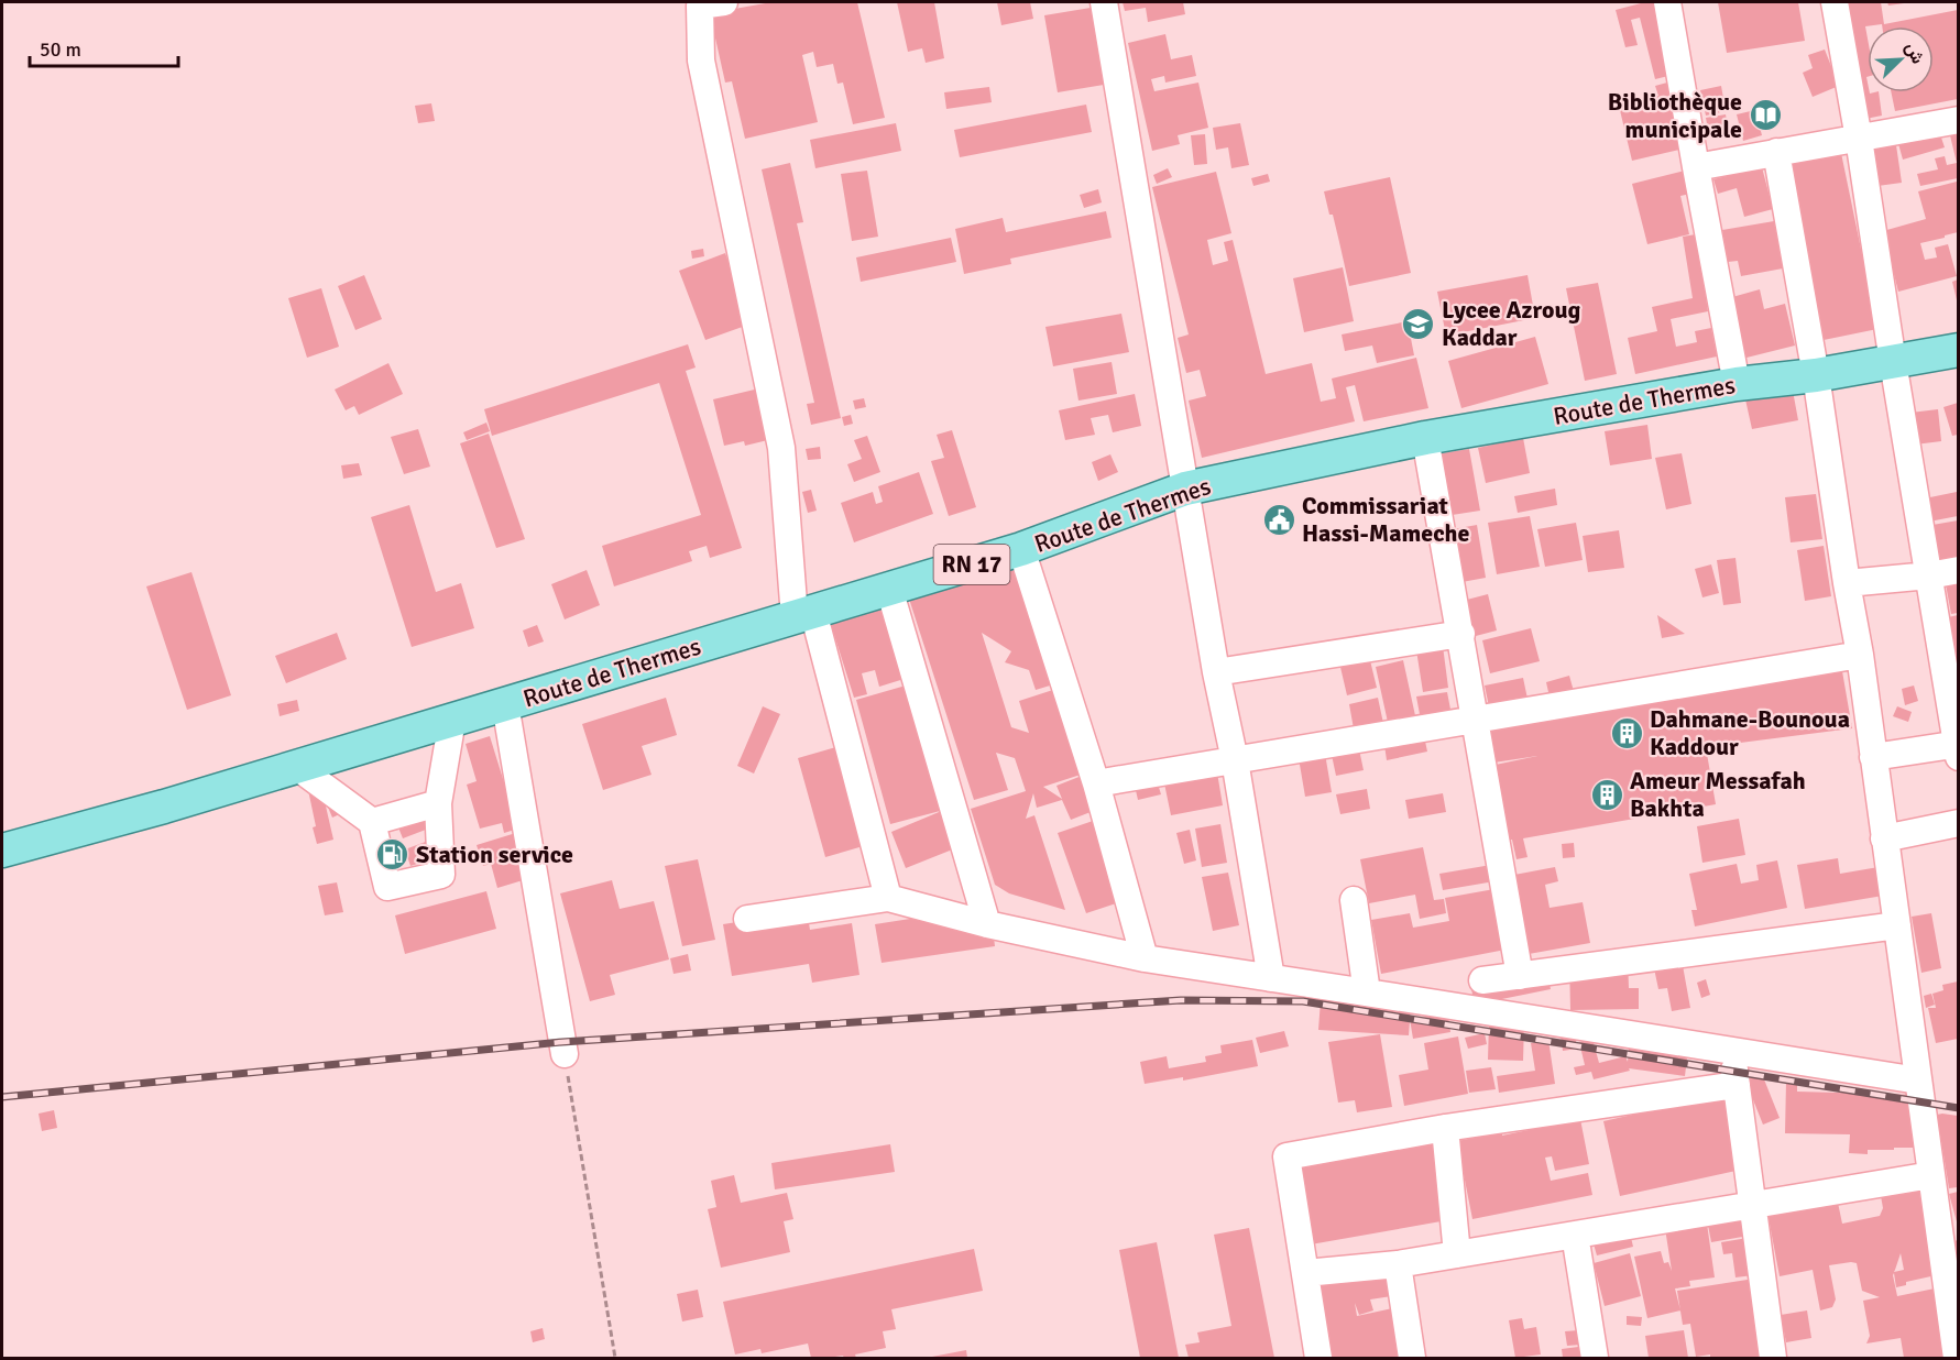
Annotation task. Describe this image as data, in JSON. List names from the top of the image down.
{
  "streets": {
    "main road": ["Route de Thermes", "RN 17"]
  },
  "places": {
    "library": ["Bibliothèque municipale"],
    "school or university": ["Lycee Azroug Kaddar"],
    "public building": ["Commissariat Hassi-Mameche"],
    "building": ["Dahmane-Bounoua Kaddour", "Ameur Messafah Bakhta"],
    "fuel station": ["Station service"]
  },
  "scale_bar": "50 m",
  "north": "top right"
}
